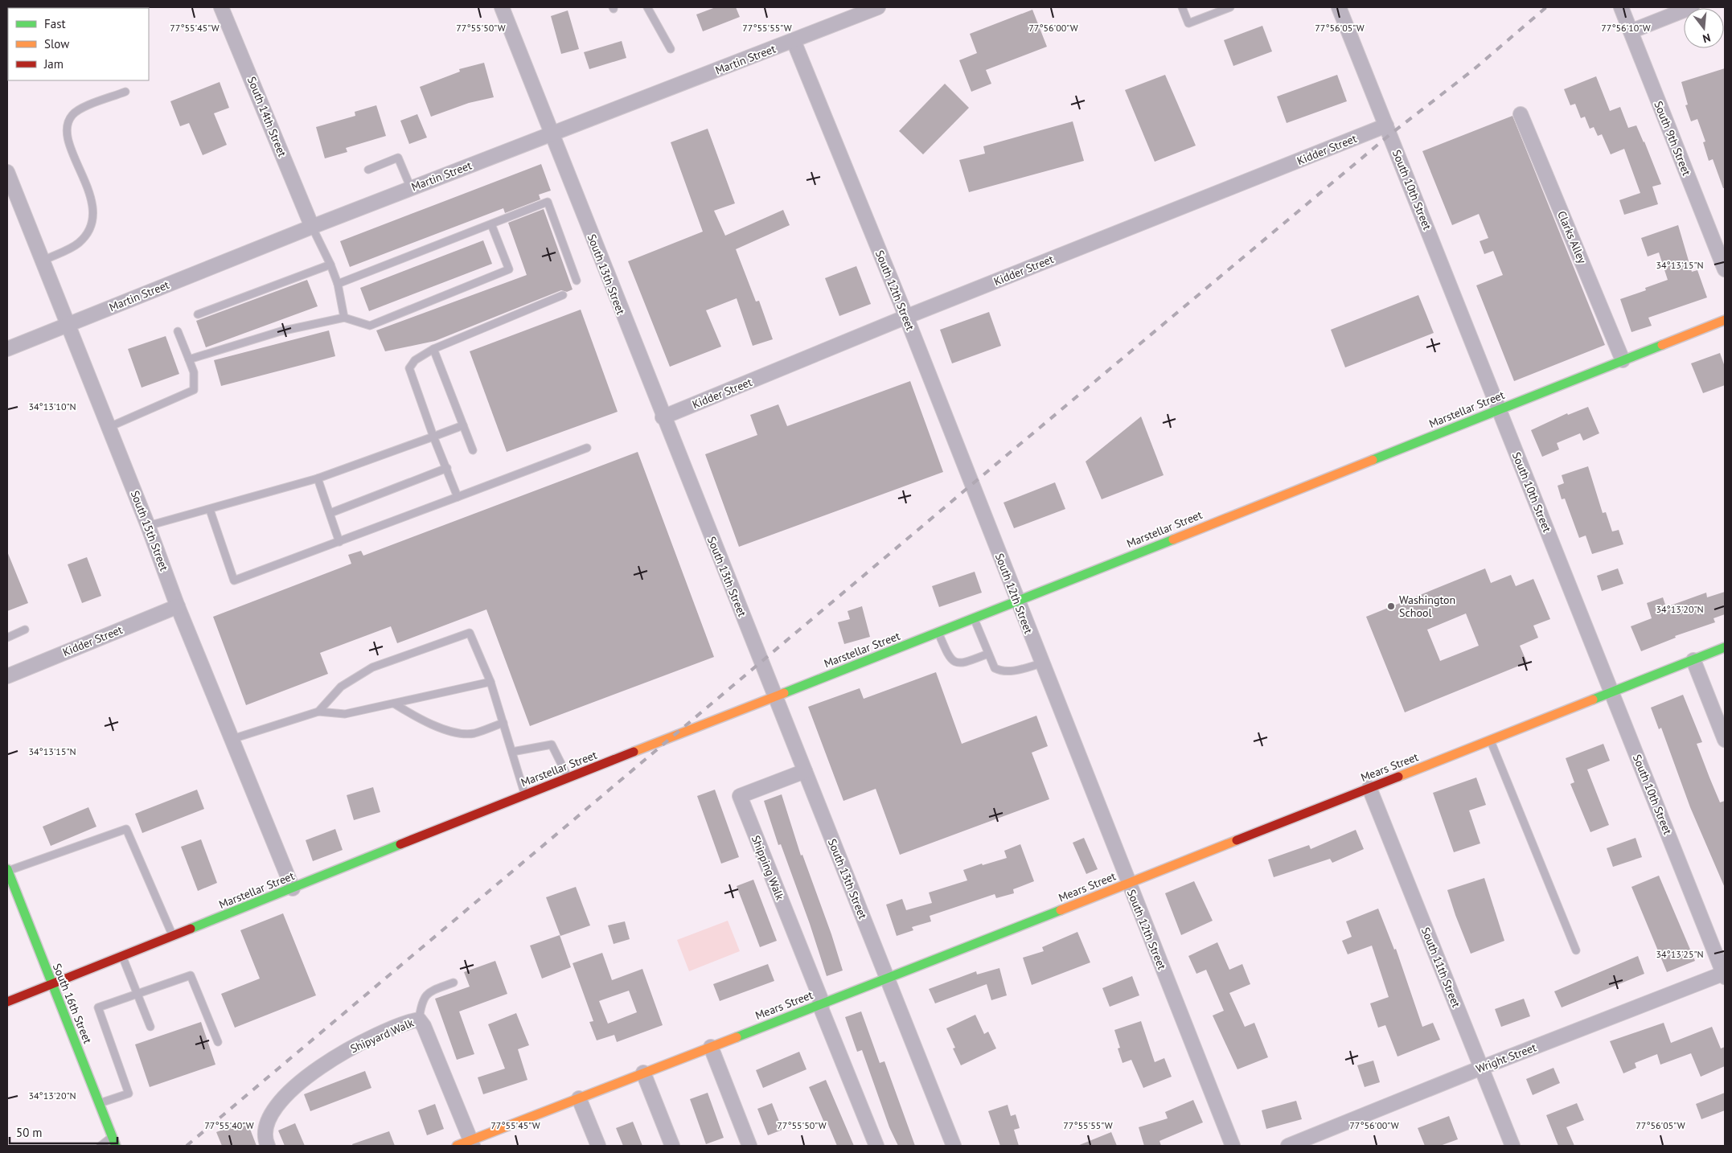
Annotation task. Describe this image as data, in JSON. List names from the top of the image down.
{
  "streets": {
    "street": [
      "Martin Street",
      "South 14th Street",
      "South 9th Street",
      "Kidder Street",
      "South 10th Street",
      "Clarks Alley",
      "South 13th Street",
      "South 12th Street",
      "Marstellar Street",
      "South 15th Street",
      "Mears Street",
      "Shipping Walk",
      "South 11th Street",
      "South 16th Street",
      "Shipyard Walk",
      "Wright Street"
    ]
  },
  "crossings": [
    ["Martin Street", "South 14th Street"],
    ["Martin Street", "South 13th Street"],
    ["Martin Street", "South 12th Street"],
    ["Martin Street", "South 15th Street"],
    ["Kidder Street", "South 10th Street"],
    ["Kidder Street", "South 13th Street"],
    ["Kidder Street", "South 12th Street"],
    ["Kidder Street", "South 15th Street"],
    ["South 10th Street", "Marstellar Street"],
    ["South 10th Street", "Mears Street"],
    ["South 10th Street", "Wright Street"],
    ["Clarks Alley", "Marstellar Street"],
    ["South 13th Street", "Marstellar Street"],
    ["South 13th Street", "Mears Street"],
    ["South 13th Street", "Shipping Walk"],
    ["South 12th Street", "Marstellar Street"],
    ["South 12th Street", "Mears Street"],
    ["Marstellar Street", "South 15th Street"],
    ["Marstellar Street", "South 16th Street"],
    ["Mears Street", "Shipping Walk"],
    ["Mears Street", "South 11th Street"],
    ["Mears Street", "Shipyard Walk"],
    ["South 11th Street", "Wright Street"]
  ],
  "places": ["Washington School"],
  "legend": ["Fast", "Slow", "Jam"],
  "scale_bar": "50 m",
  "north": "bottom",
  "coordinates": [
    "77°55'45\"W",
    "77°55'50\"W",
    "77°55'55\"W",
    "77°56'00\"W",
    "77°56'05\"W",
    "77°56'10\"W",
    "34°13'15\"N",
    "34°13'10\"N",
    "34°13'20\"N",
    "34°13'25\"N",
    "77°55'40\"W"
  ]
}
